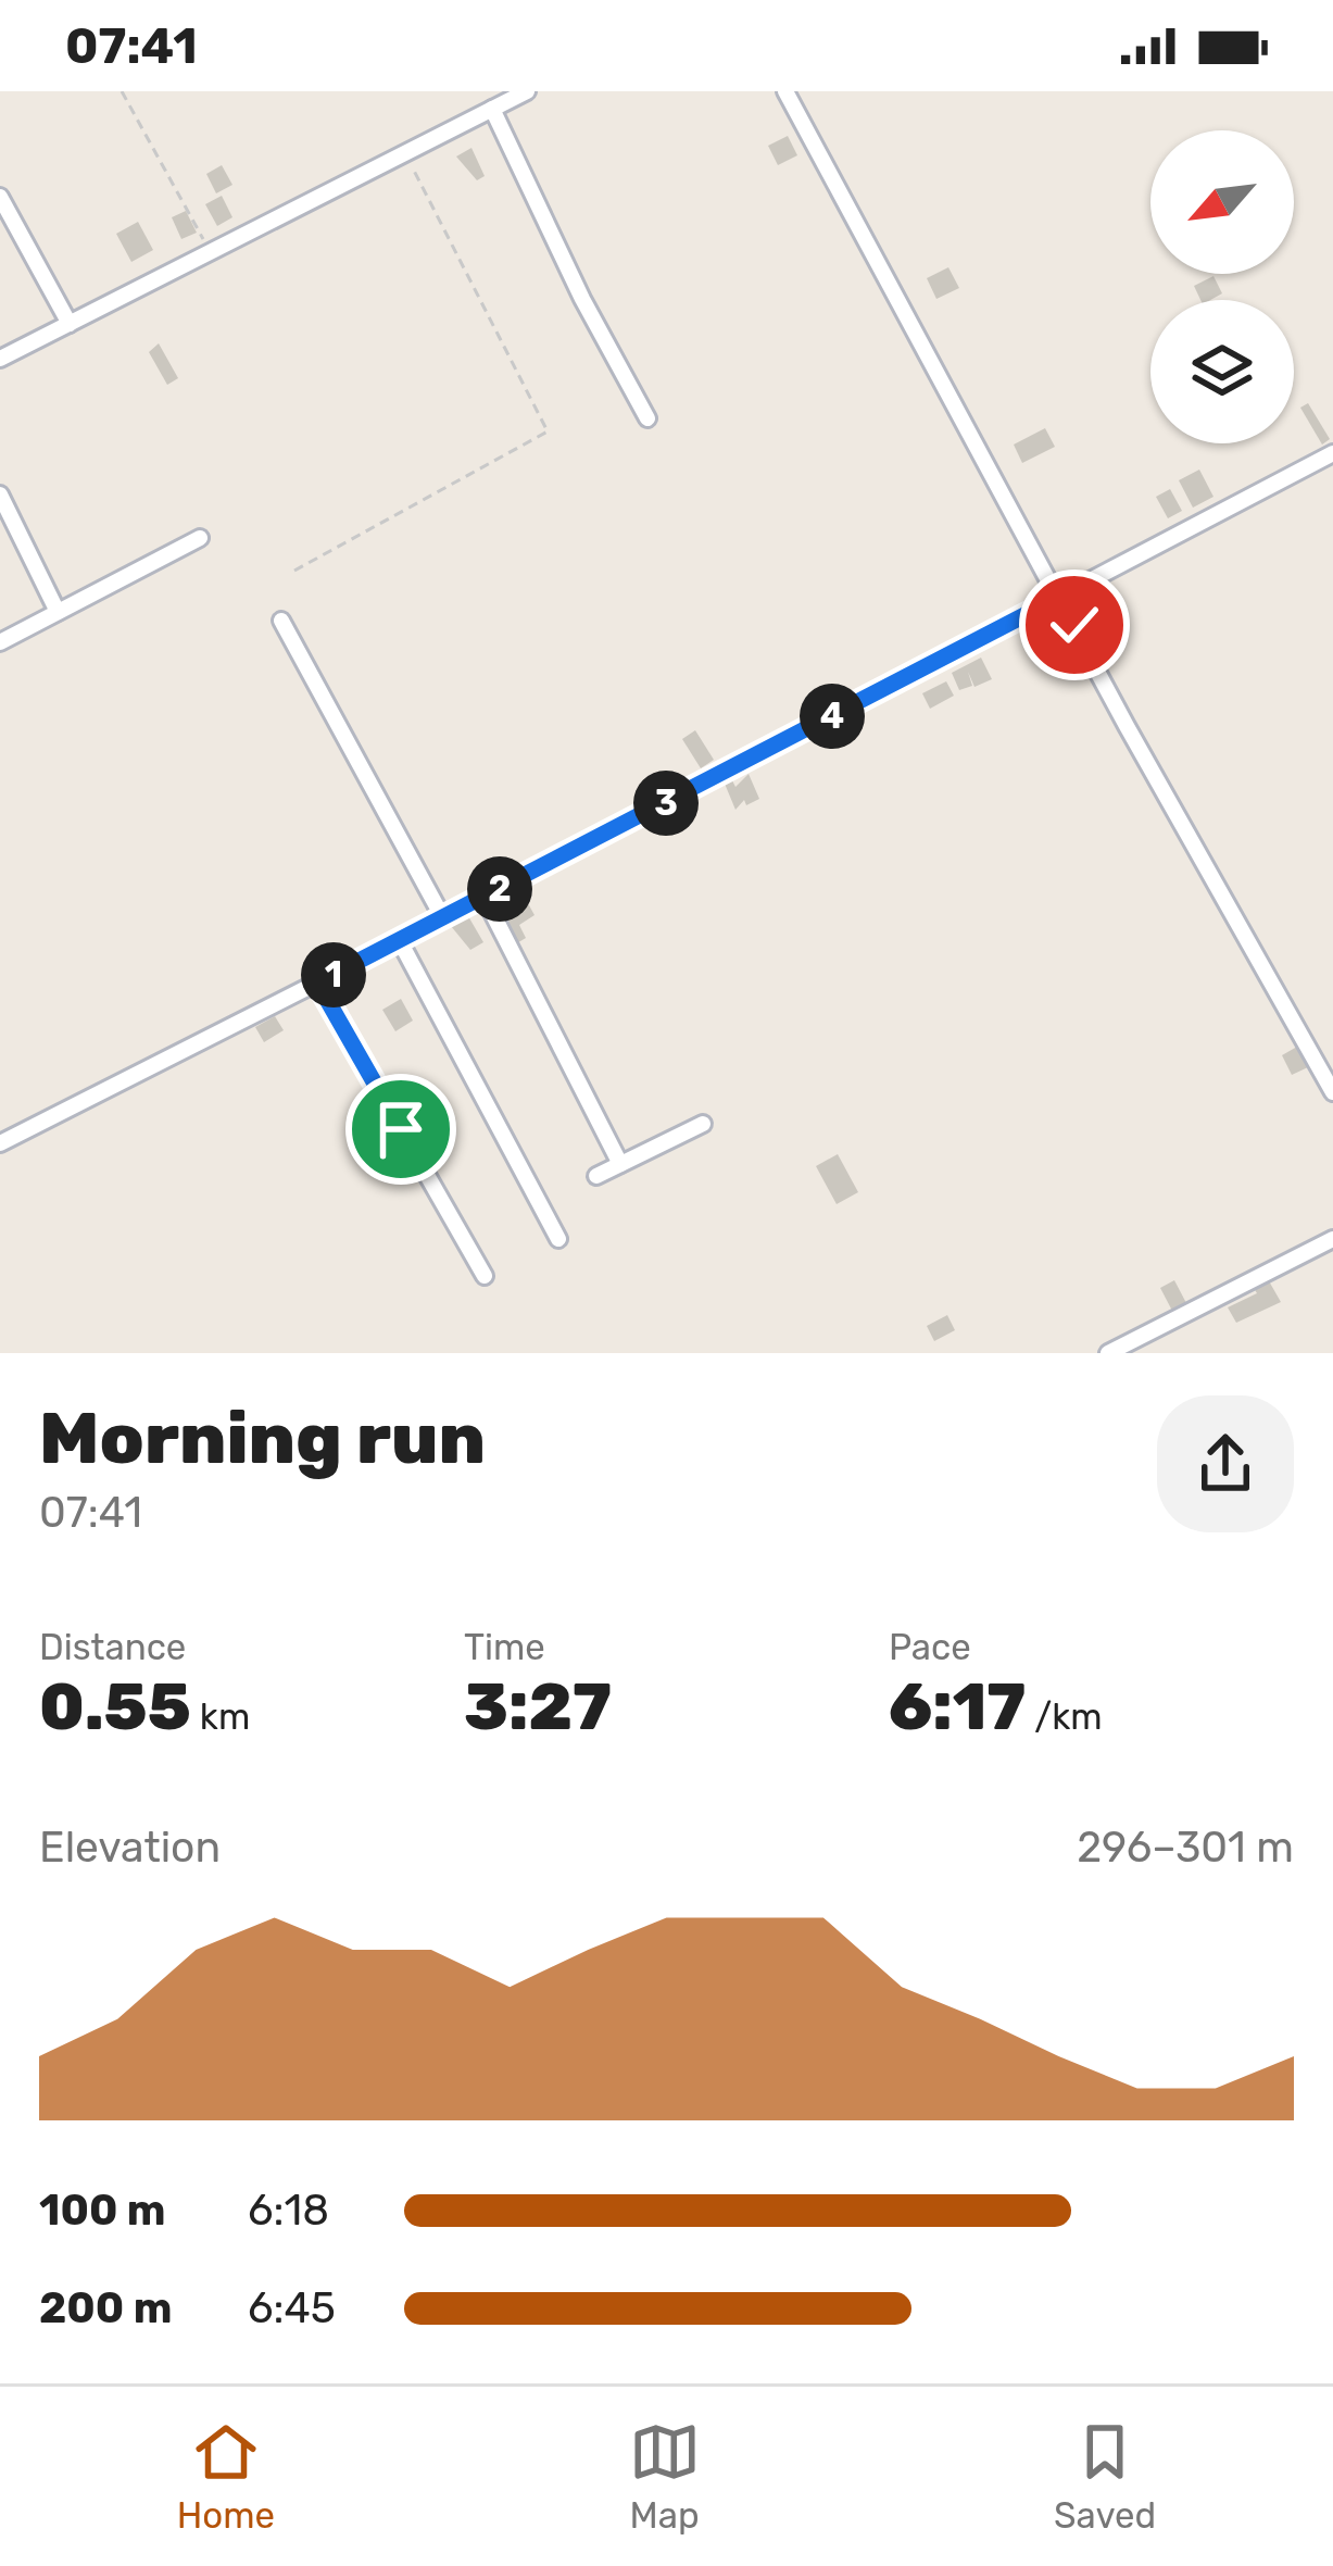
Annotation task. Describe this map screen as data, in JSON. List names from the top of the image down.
{
  "north": "bottom left",
  "page": {
    "status": "07:41",
    "pins": [
      "4",
      "3",
      "2",
      "1"
    ],
    "heading": ["Morning run", "07:41"],
    "stats": [
      ["Distance", "0.55 km"],
      ["Time", "3:27"],
      ["Pace", "6:17 /km"]
    ],
    "chart": ["Elevation", "296–301 m"],
    "list": [
      {
        "name": "100 m",
        "note": "6:18"
      },
      {
        "name": "200 m",
        "note": "6:45"
      }
    ],
    "tabs": ["Home", "Map", "Saved"]
  }
}
